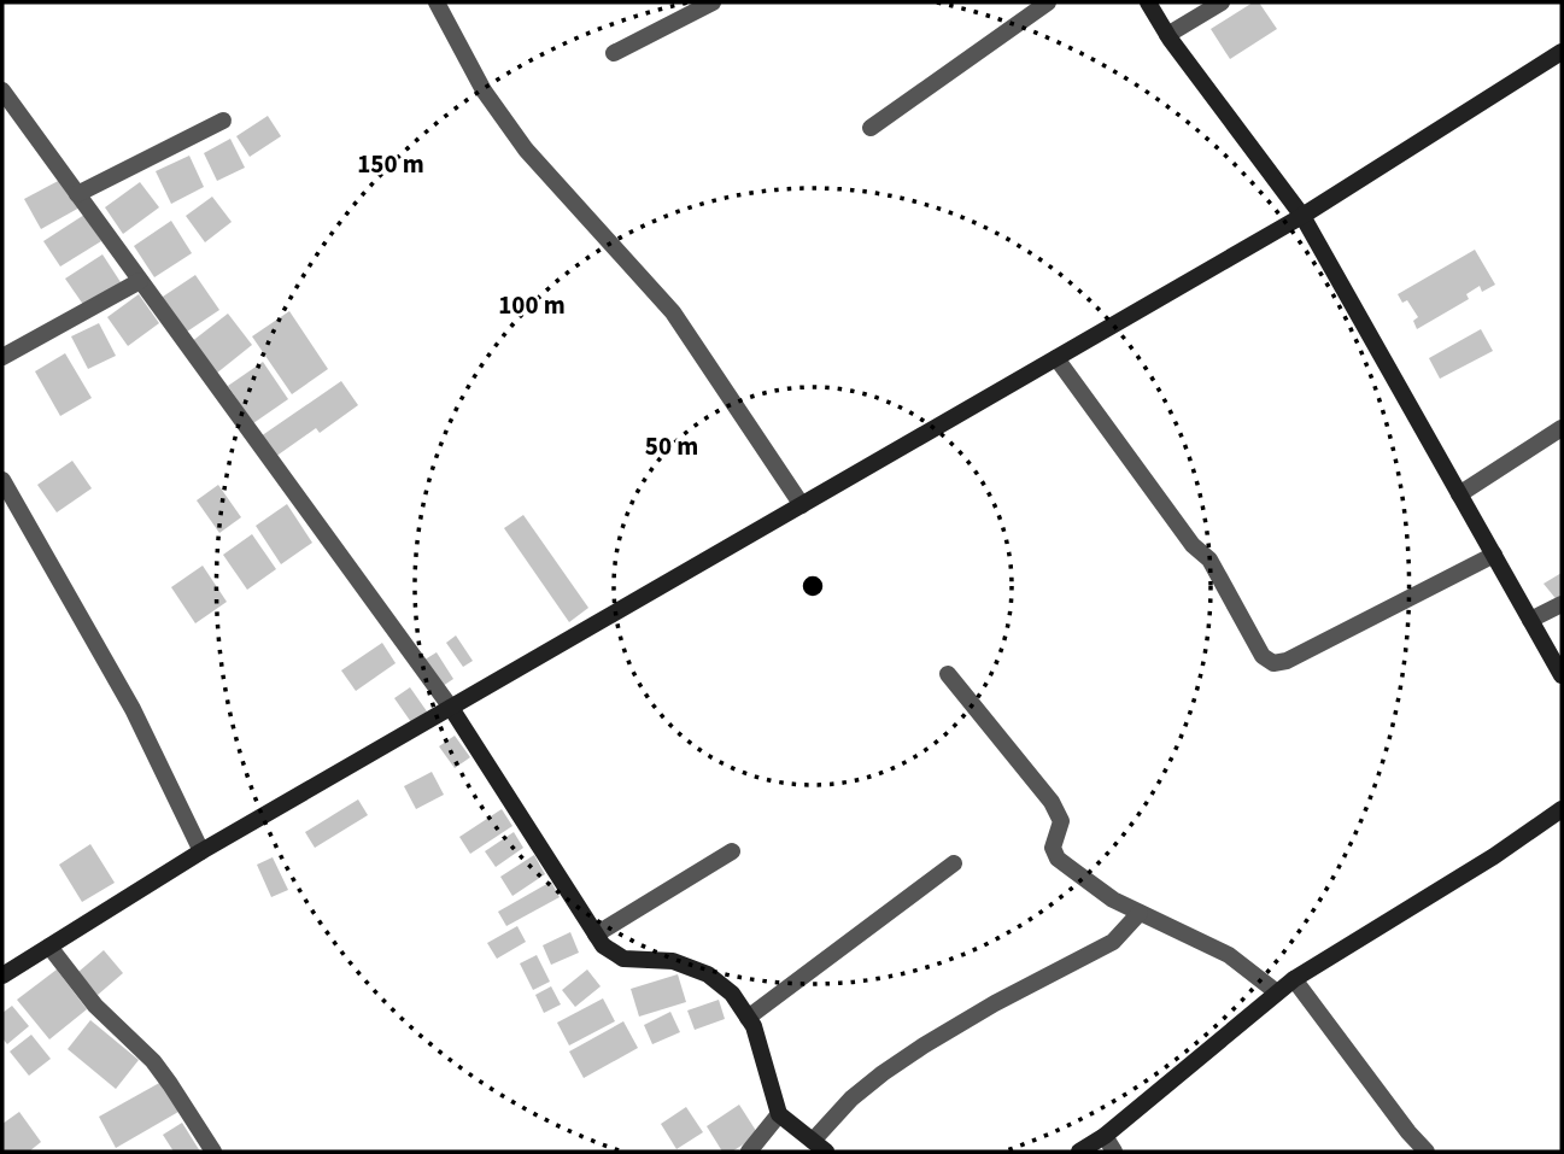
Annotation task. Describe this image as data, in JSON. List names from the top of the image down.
{
  "rings": ["150 m", "100 m", "50 m"]
}
